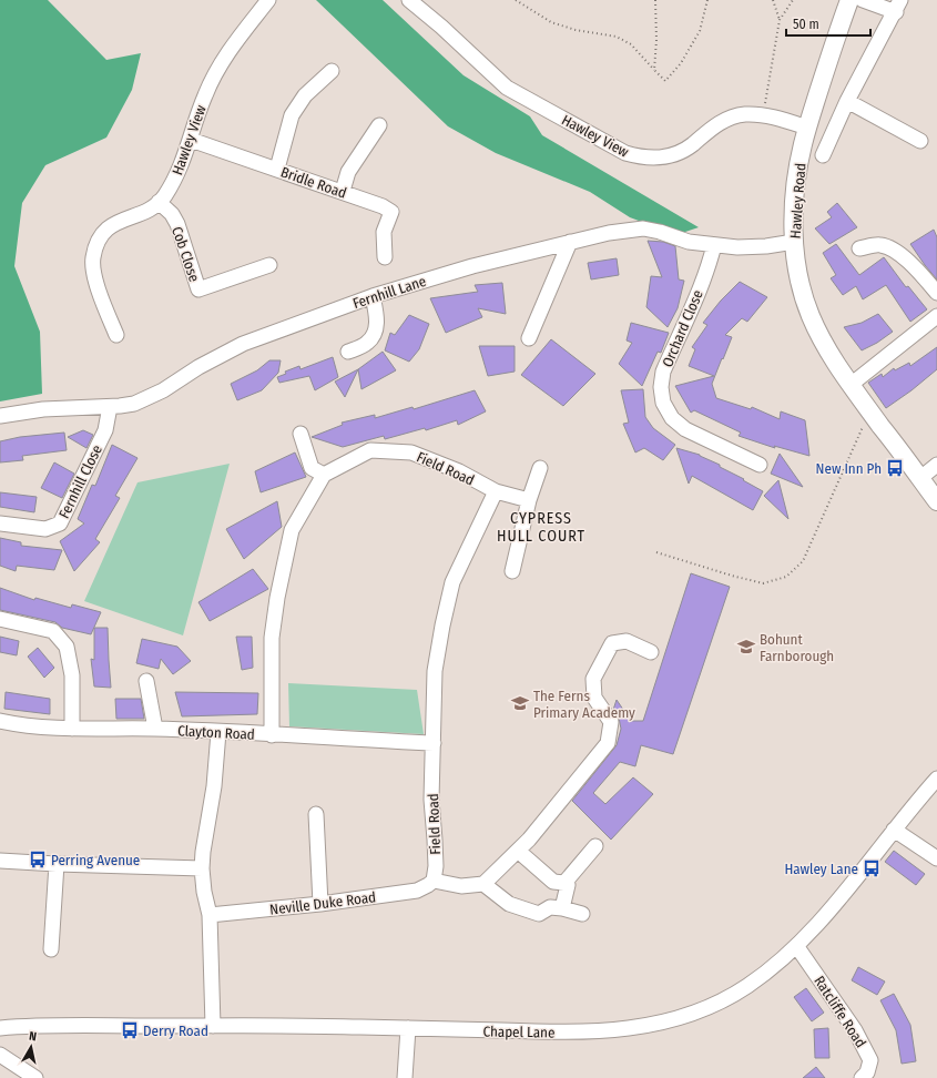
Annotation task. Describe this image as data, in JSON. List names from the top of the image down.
{
  "streets": {
    "main road": ["Hawley Road"],
    "street": [
      "Hawley View",
      "Bridle Road",
      "Cob Close",
      "Fernhill Lane",
      "Orchard Close",
      "Field Road",
      "Fernhill Close",
      "Clayton Road",
      "Neville Duke Road",
      "Ratcliffe Road",
      "Chapel Lane"
    ]
  },
  "crossings": [
    ["Hawley View", "Bridle Road"],
    ["Hawley View", "Hawley Road"],
    ["Hawley View", "Cob Close"],
    ["Hawley Road", "Fernhill Lane"],
    ["Fernhill Lane", "Orchard Close"],
    ["Fernhill Lane", "Fernhill Close"],
    ["Field Road", "Clayton Road"],
    ["Field Road", "Neville Duke Road"],
    ["Ratcliffe Road", "Chapel Lane"]
  ],
  "districts": ["CYPRESS HULL COURT"],
  "places": {
    "bus stop": [
      "New Inn Ph",
      "Perring Avenue",
      "Hawley Lane",
      "Derry Road"
    ],
    "school or university": ["Bohunt Farnborough", "The Ferns Primary Academy"]
  },
  "scale_bar": "50 m",
  "north": "top"
}
